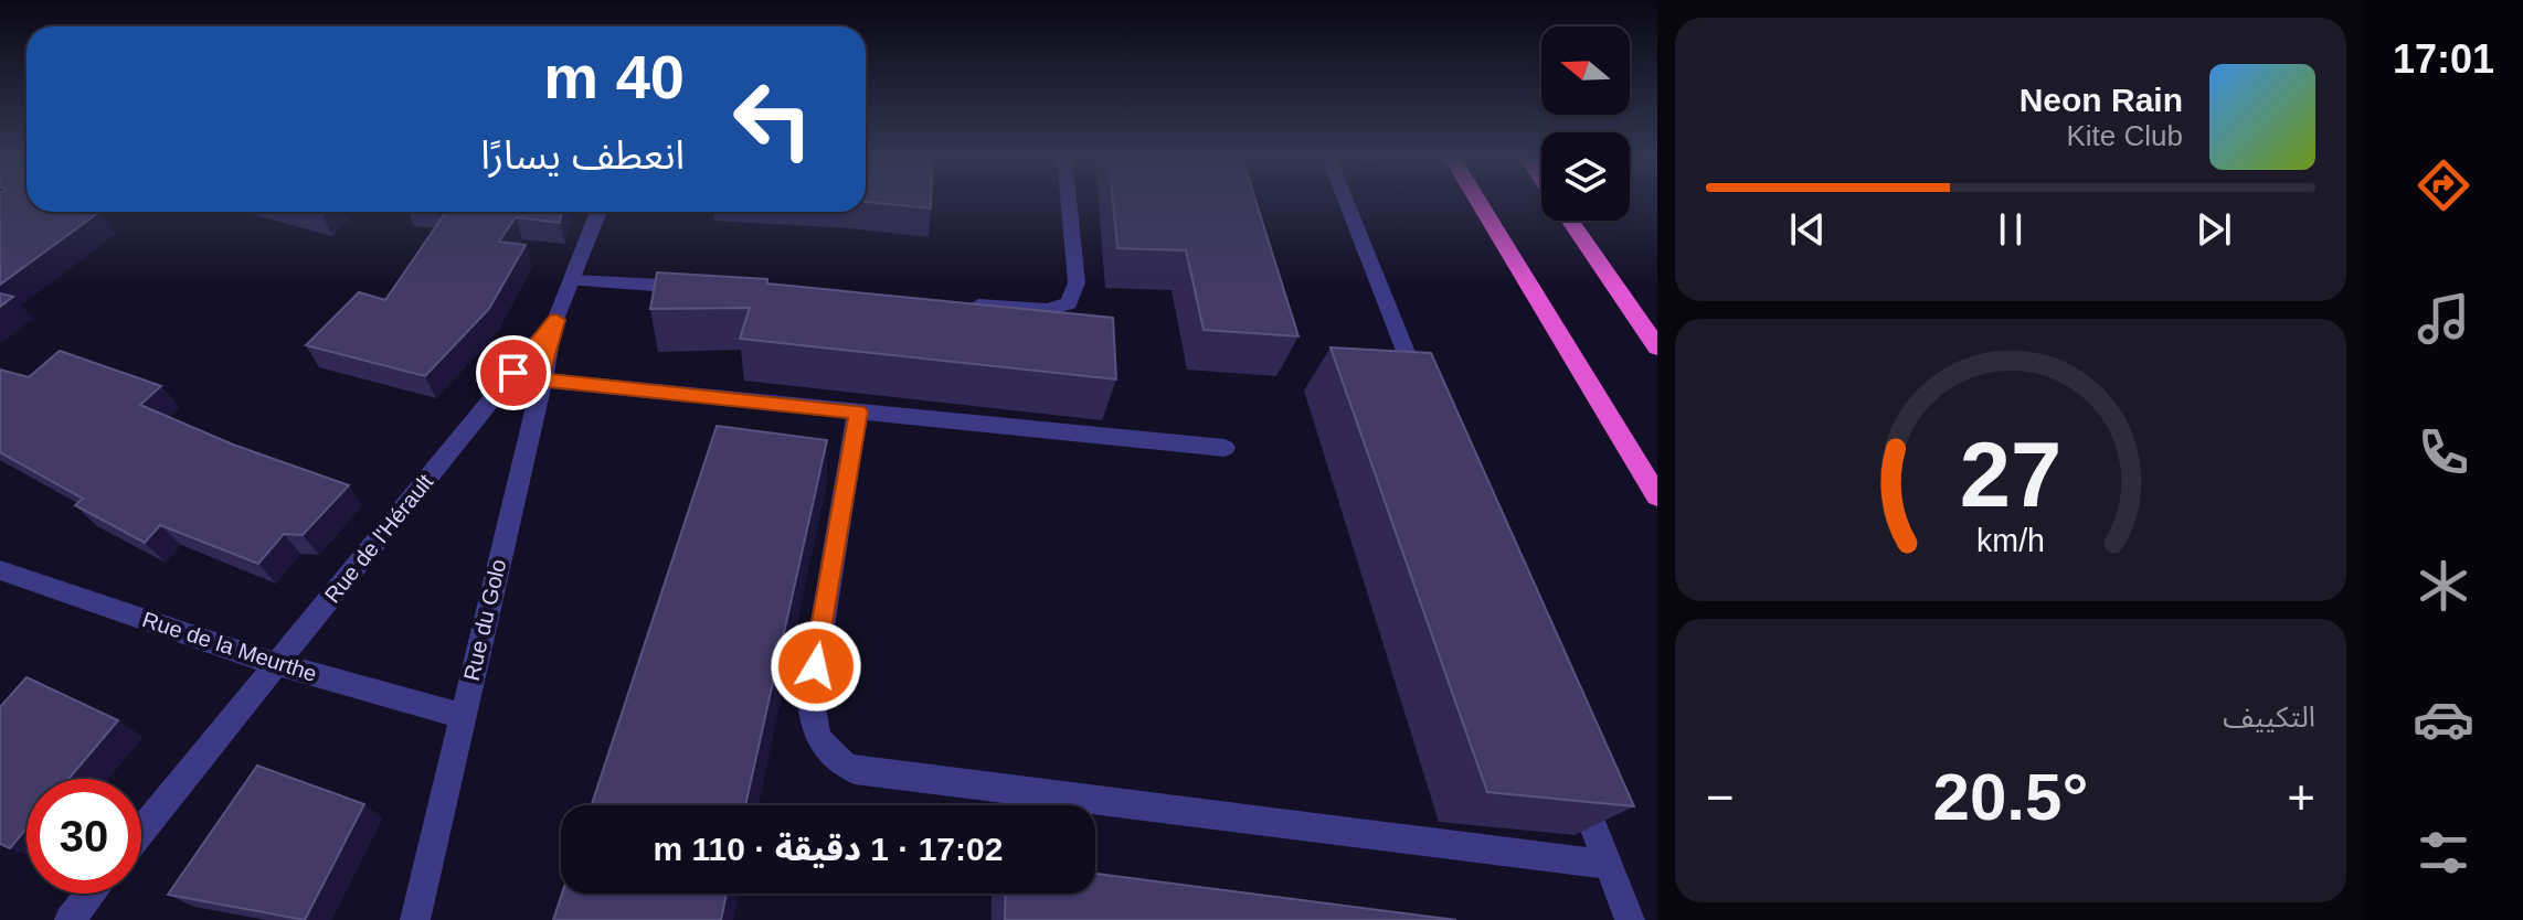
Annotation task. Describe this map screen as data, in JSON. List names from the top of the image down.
{
  "streets": {
    "street": ["Rue de l'Hérault", "Rue du Golo", "Rue de la Meurthe"]
  },
  "crossings": [
    ["Rue de l'Hérault", "Rue du Golo"],
    ["Rue de l'Hérault", "Rue de la Meurthe"],
    ["Rue du Golo", "Rue de la Meurthe"]
  ],
  "north": "left",
  "page": {
    "tabs": "17:01",
    "turn": ["40 m", "انعطف يسارًا"],
    "song": ["Neon Rain", "Kite Club"],
    "tile": "التكييف",
    "heat": ["−", "20.5°", "+"],
    "limit": "30",
    "trip": "17:02 · 1 دقيقة · 110 m",
    "gauge": ["27", "km/h"]
  }
}
